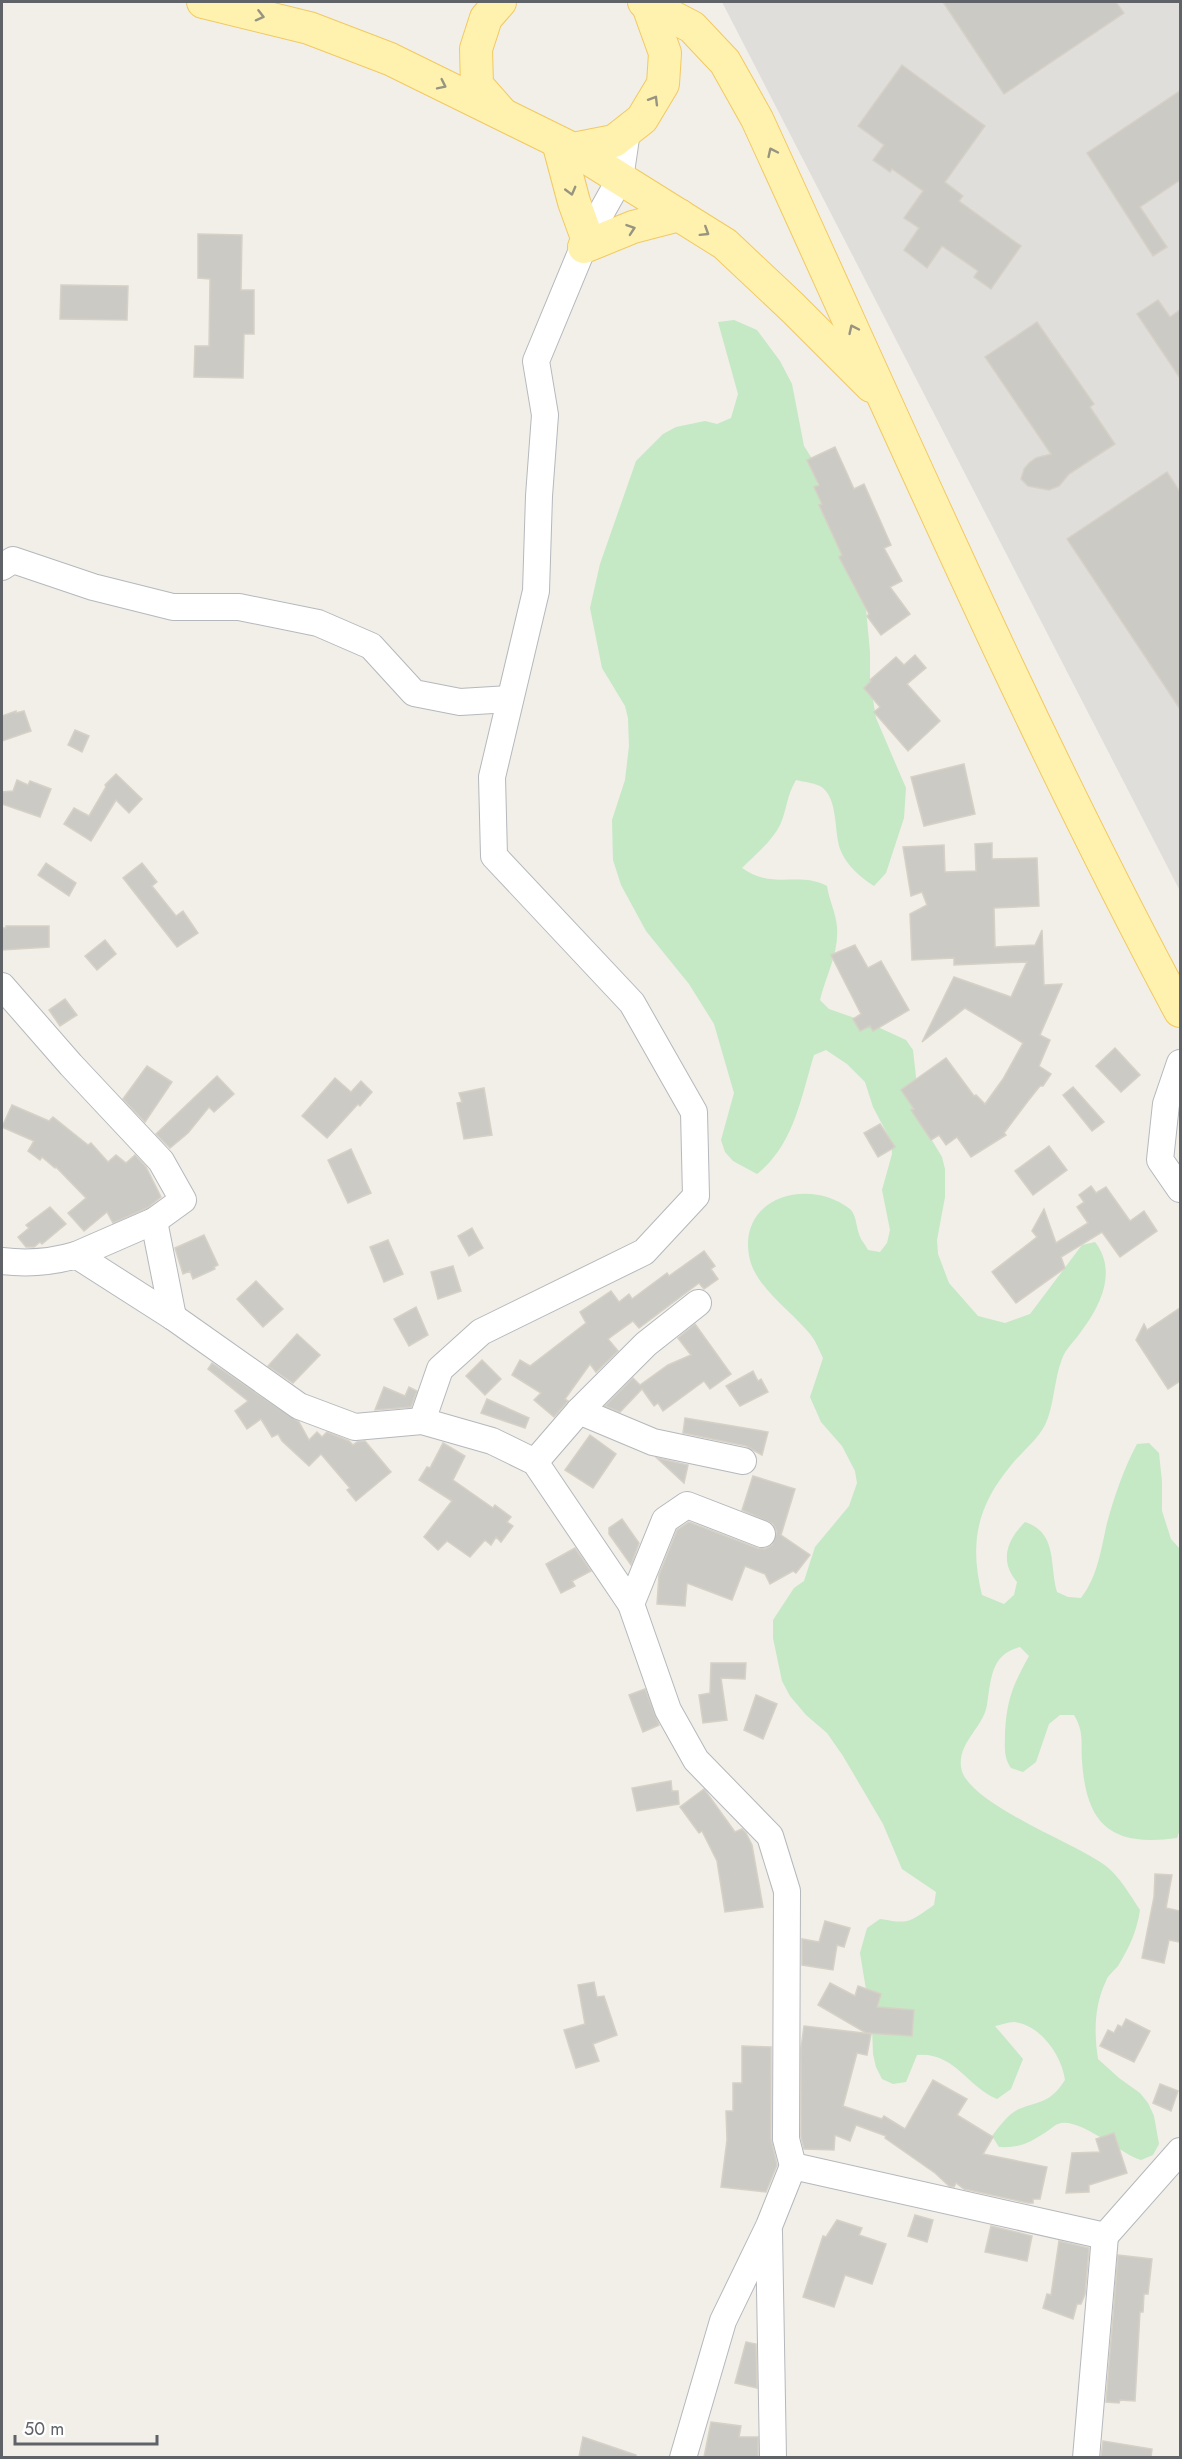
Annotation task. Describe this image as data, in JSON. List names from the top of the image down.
{
  "scale_bar": "50 m"
}
